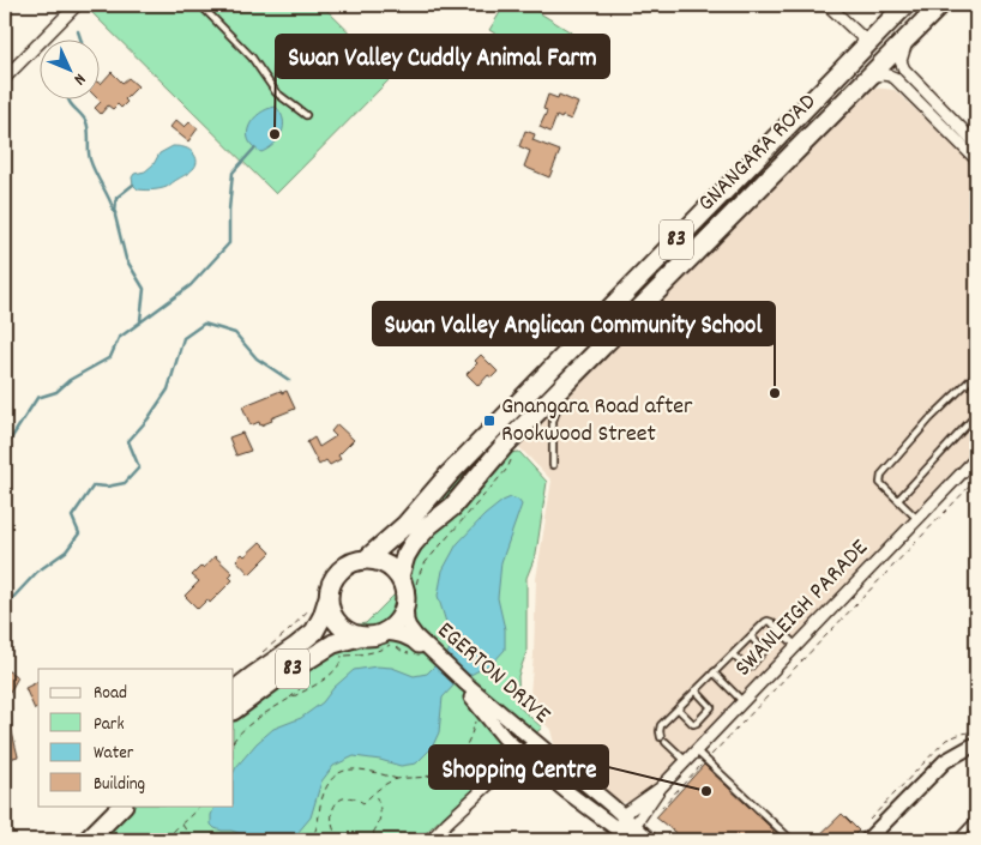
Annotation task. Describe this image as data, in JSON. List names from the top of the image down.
{
  "streets": {
    "main road": ["GNANGARA ROAD", "83"],
    "street": ["SWANLEIGH PARADE", "EGERTON DRIVE"]
  },
  "crossings": [
    ["GNANGARA ROAD", "83"],
    ["GNANGARA ROAD", "EGERTON DRIVE"],
    ["83", "EGERTON DRIVE"],
    ["SWANLEIGH PARADE", "EGERTON DRIVE"]
  ],
  "places": {
    "other": ["Swan Valley Cuddly Animal Farm", "Swan Valley Anglican Community School", "Shopping Centre"],
    "transit": ["Gnangara Road after Rookwood Street"]
  },
  "legend": [
    "Road",
    "Park",
    "Water",
    "Building"
  ],
  "north": "bottom right"
}
